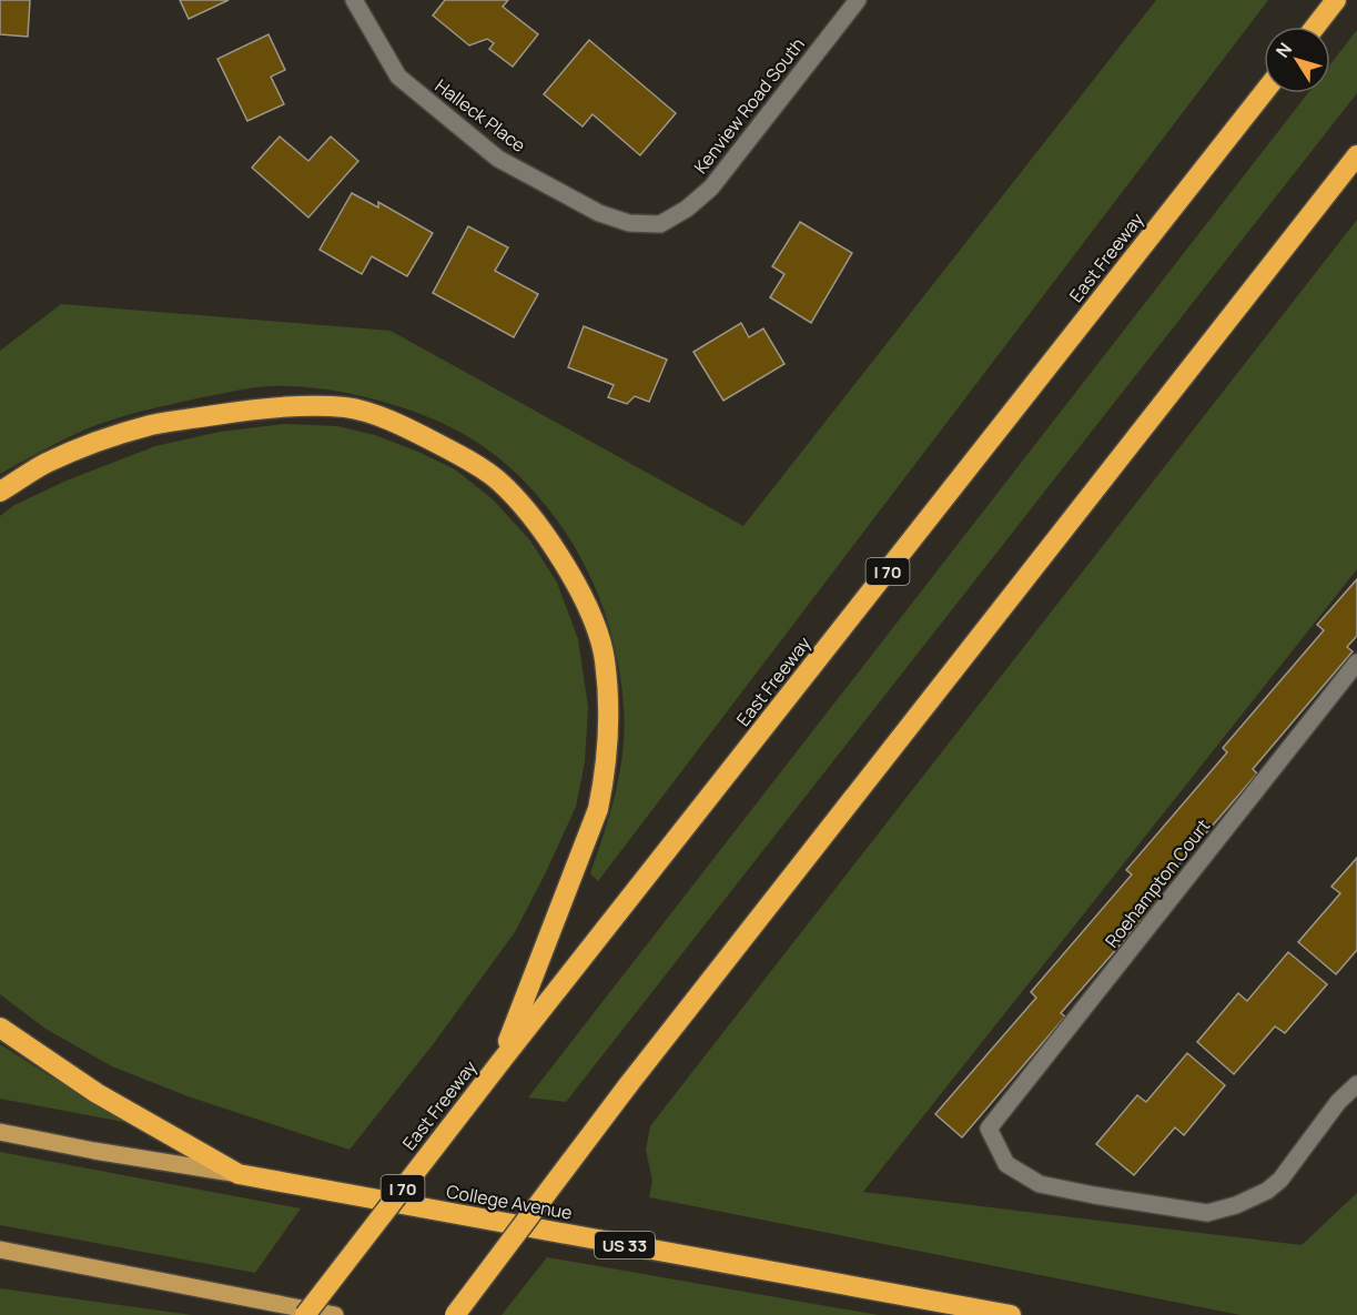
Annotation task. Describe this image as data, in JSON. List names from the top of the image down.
{
  "streets": {
    "highway": [
      "East Freeway",
      "I 70",
      "College Avenue",
      "US 33"
    ],
    "street": ["Kenview Road South", "Halleck Place", "Roehampton Court"]
  },
  "crossings": [
    ["Kenview Road South", "Halleck Place"]
  ],
  "north": "top left"
}
